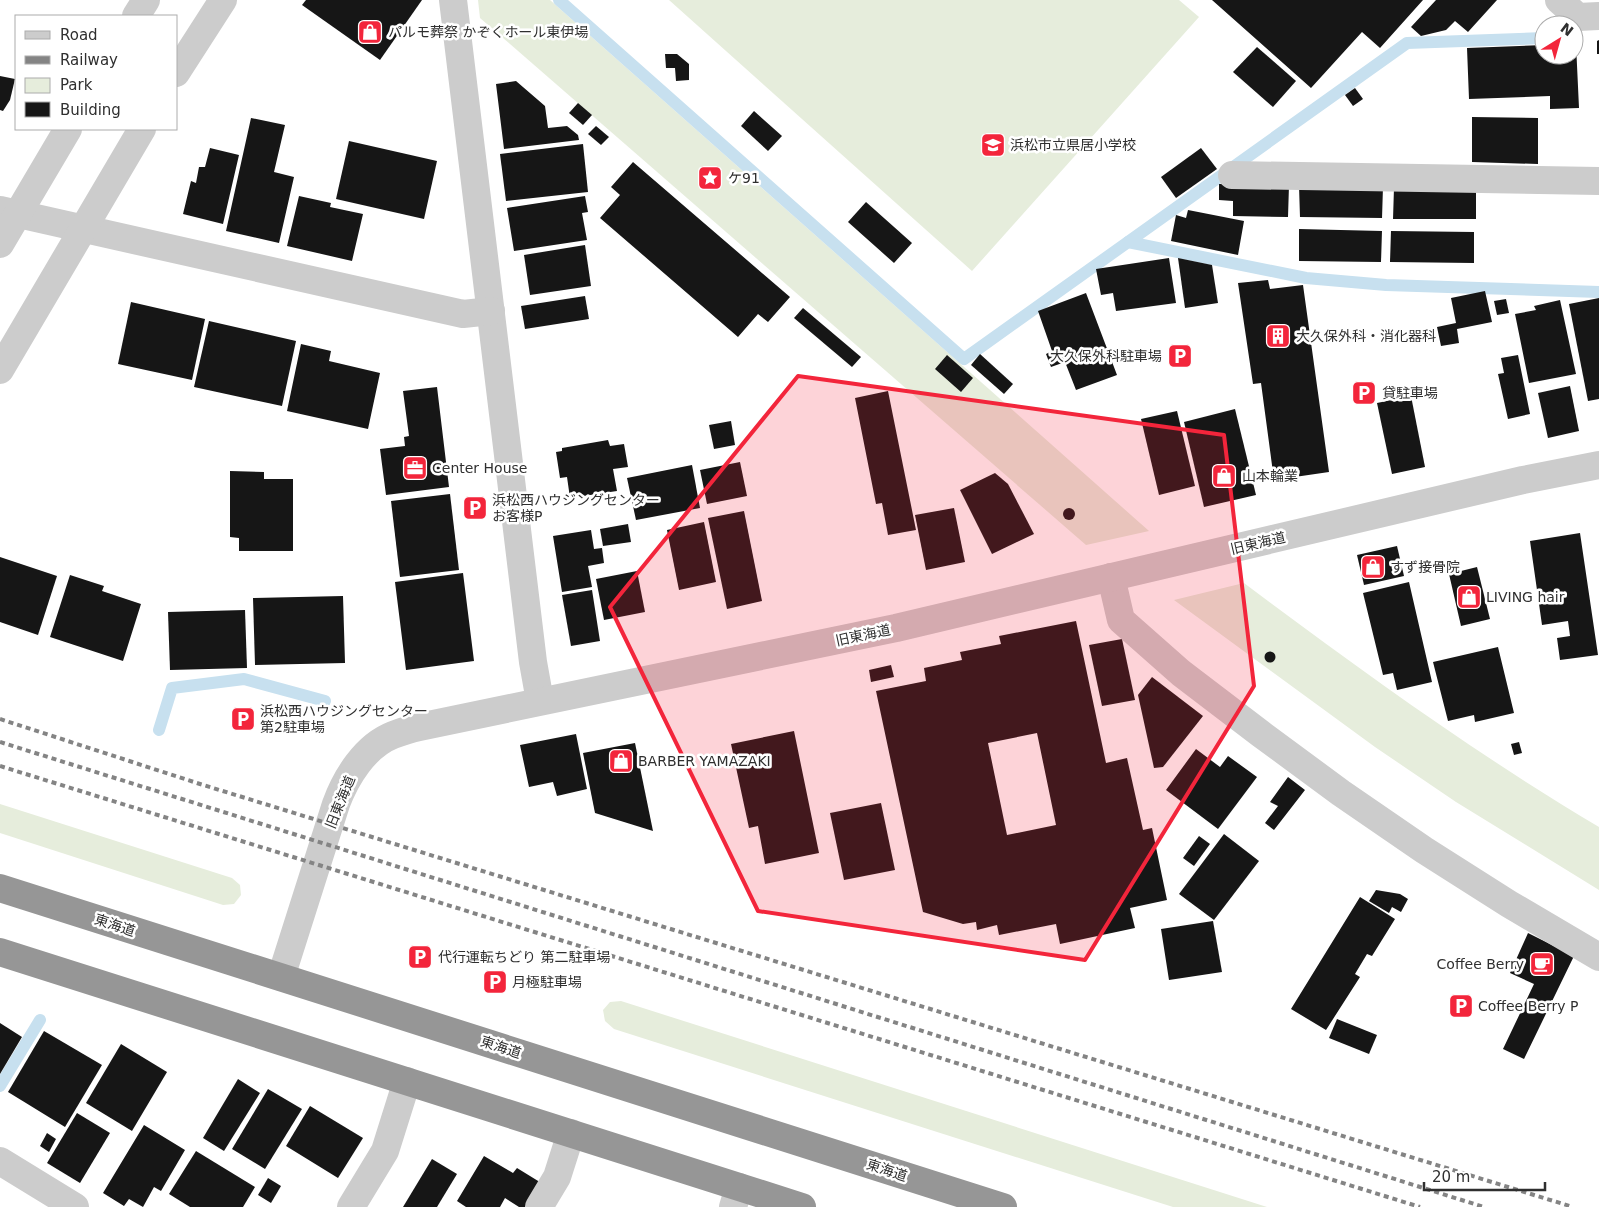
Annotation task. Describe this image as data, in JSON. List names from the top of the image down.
{
  "streets": {
    "highway": ["東海道"],
    "street": ["旧東海道"]
  },
  "crossings": [
    ["旧東海道", "東海道"]
  ],
  "places": {
    "shop": [
      "パルモ葬祭 かぞくホール東伊場",
      "山本輪業",
      "すず接骨院",
      "LIVING hair",
      "BARBER YAMAZAKI"
    ],
    "school or university": ["浜松市立県居小学校"],
    "place": ["ケ91"],
    "building": ["大久保外科・消化器科"],
    "parking": [
      "大久保外科駐車場",
      "貸駐車場",
      "浜松西ハウジングセンター お客様P",
      "浜松西ハウジングセンター 第2駐車場",
      "代行運転ちどり 第二駐車場",
      "月極駐車場",
      "Coffee Berry P"
    ],
    "office": ["Center House"],
    "cafe": ["Coffee Berry"]
  },
  "legend": [
    "Road",
    "Railway",
    "Park",
    "Building"
  ],
  "scale_bar": "20 m",
  "north": "top right"
}
